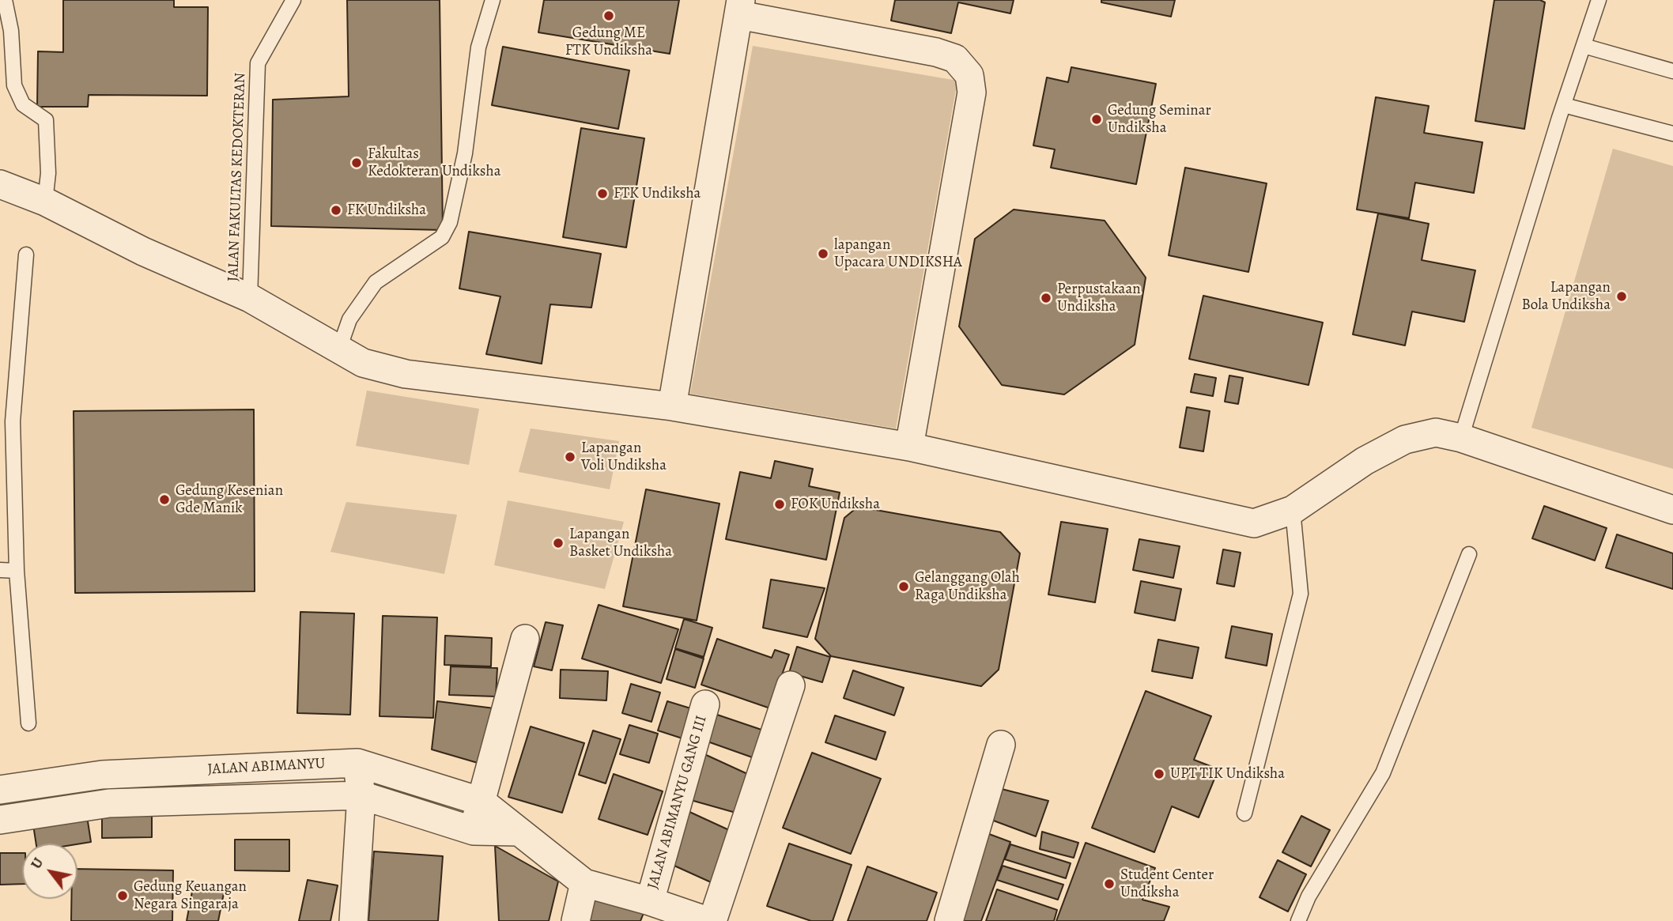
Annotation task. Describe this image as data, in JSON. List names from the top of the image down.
{
  "streets": {
    "street": ["JALAN ABIMANYU", "JALAN ABIMANYU GANG III"],
    "lane": ["JALAN FAKULTAS KEDOKTERAN"]
  },
  "crossings": [
    ["JALAN ABIMANYU", "JALAN ABIMANYU GANG III"]
  ],
  "places": [
    "Gedung ME FTK Undiksha",
    "Gedung Seminar Undiksha",
    "Fakultas Kedokteran Undiksha",
    "FTK Undiksha",
    "FK Undiksha",
    "lapangan Upacara UNDIKSHA",
    "Lapangan Bola Undiksha",
    "Perpustakaan Undiksha",
    "Lapangan Voli Undiksha",
    "Gedung Kesenian Gde Manik",
    "FOK Undiksha",
    "Lapangan Basket Undiksha",
    "Gelanggang Olah Raga Undiksha",
    "UPT TIK Undiksha",
    "Student Center Undiksha",
    "Gedung Keuangan Negara Singaraja"
  ],
  "north": "top left"
}
